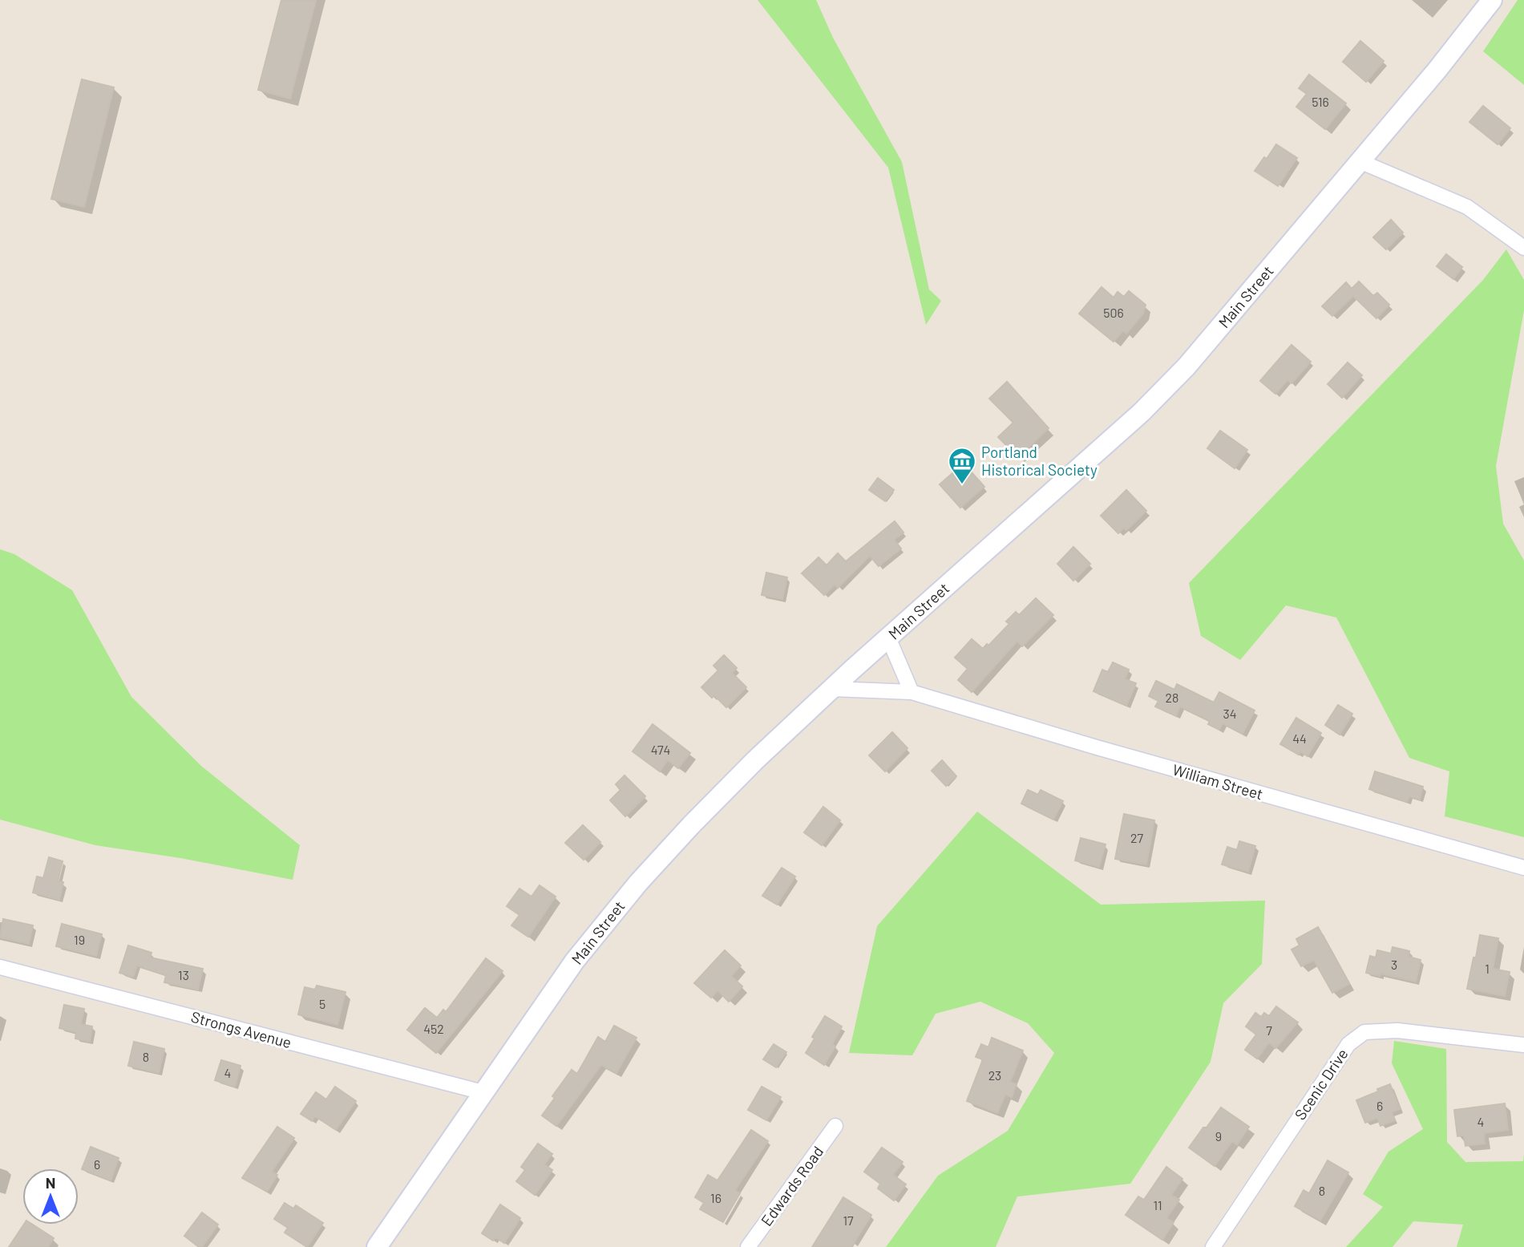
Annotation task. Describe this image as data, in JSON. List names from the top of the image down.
{
  "streets": {
    "main road": ["Main Street"],
    "street": [
      "William Street",
      "Strongs Avenue",
      "Scenic Drive",
      "Edwards Road"
    ]
  },
  "crossings": [
    ["Main Street", "William Street"],
    ["Main Street", "Strongs Avenue"]
  ],
  "places": {
    "museum": ["Portland Historical Society"]
  },
  "house_numbers": [
    "516",
    "506",
    "28",
    "34",
    "44",
    "474",
    "27",
    "19",
    "3",
    "1",
    "13",
    "5",
    "452",
    "7",
    "8",
    "4",
    "23",
    "6",
    "4",
    "9",
    "6",
    "8",
    "16",
    "11",
    "17"
  ],
  "north": "top"
}
